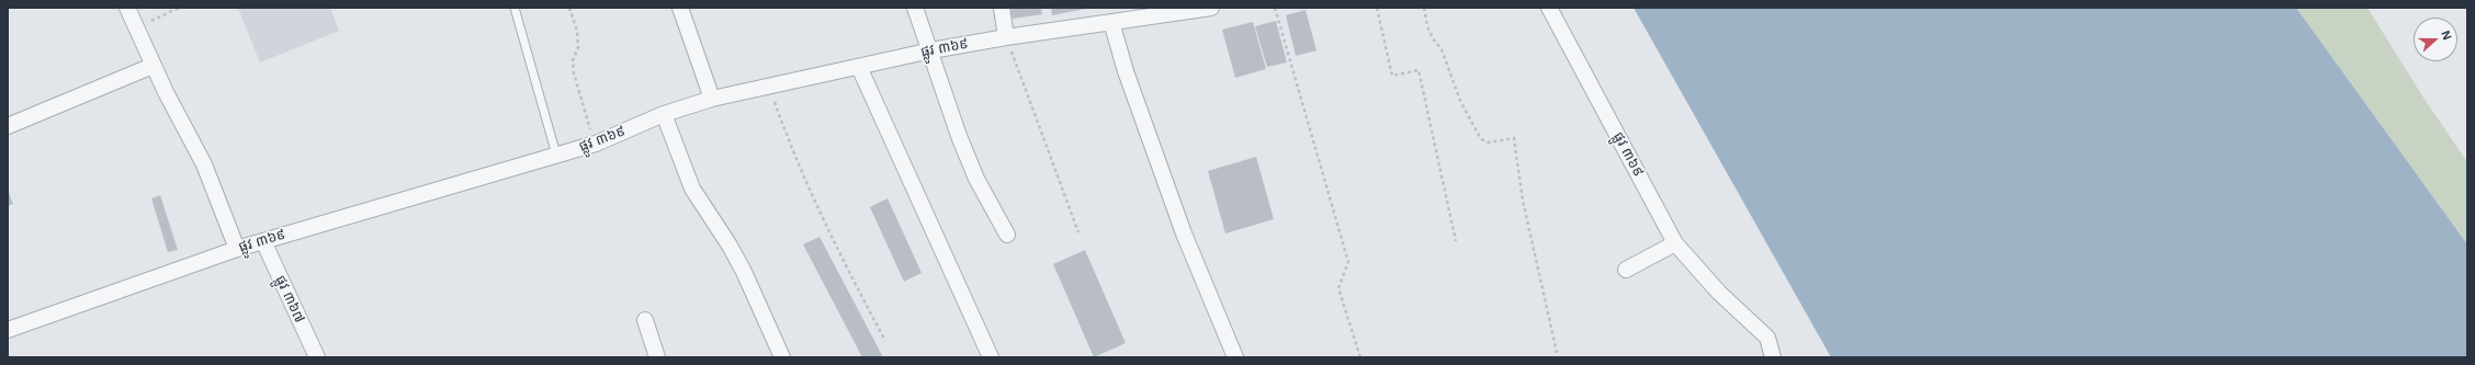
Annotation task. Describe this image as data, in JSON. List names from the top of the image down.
{
  "streets": {
    "street": ["ផ្លូវ ៣៦៩", "ផ្លូវ ៣៦៧"]
  },
  "crossings": [
    ["ផ្លូវ ៣៦៩", "ផ្លូវ ៣៦៧"]
  ],
  "north": "right"
}
